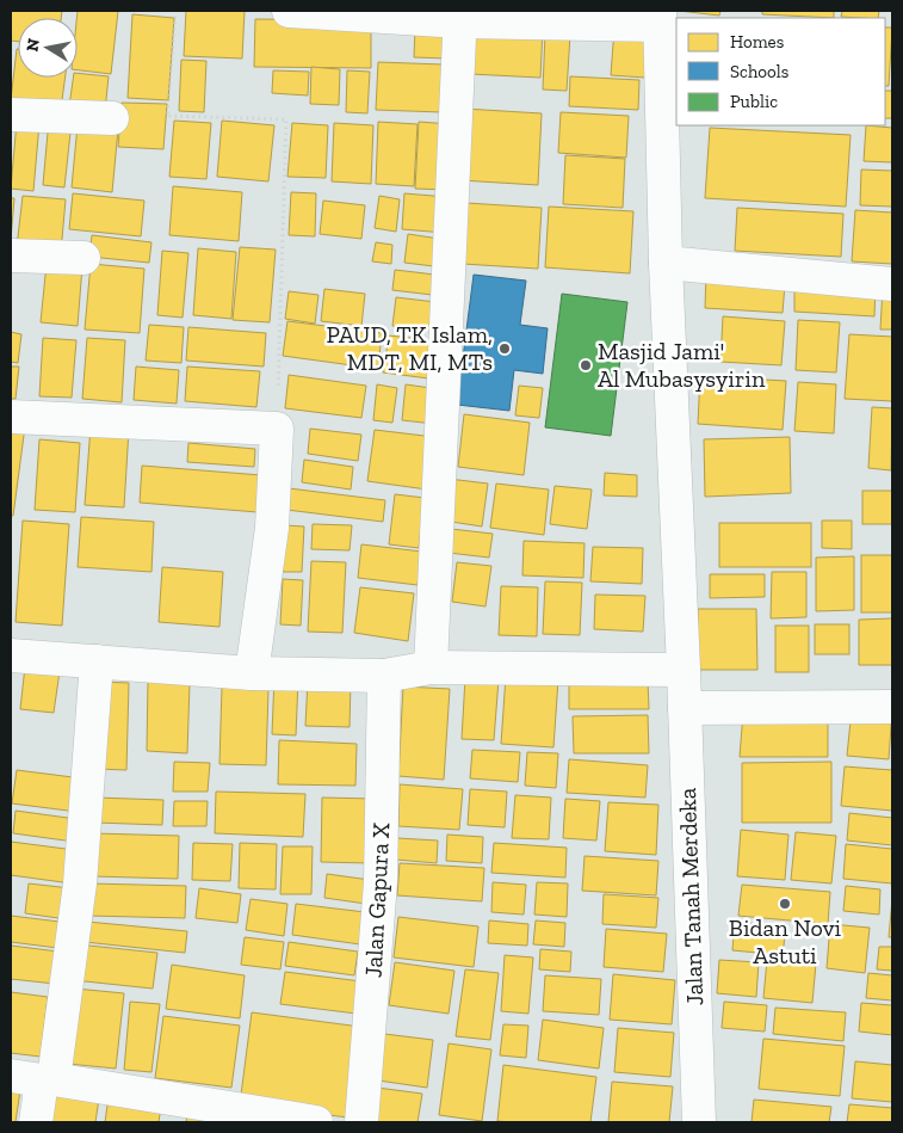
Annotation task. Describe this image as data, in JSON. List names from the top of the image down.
{
  "streets": {
    "street": ["Jalan Tanah Merdeka", "Jalan Gapura X"]
  },
  "places": ["PAUD, TK Islam, MDT, MI, MTs", "Masjid Jami' Al Mubasysyirin", "Bidan Novi Astuti"],
  "legend": ["Homes", "Schools", "Public"],
  "north": "left"
}
